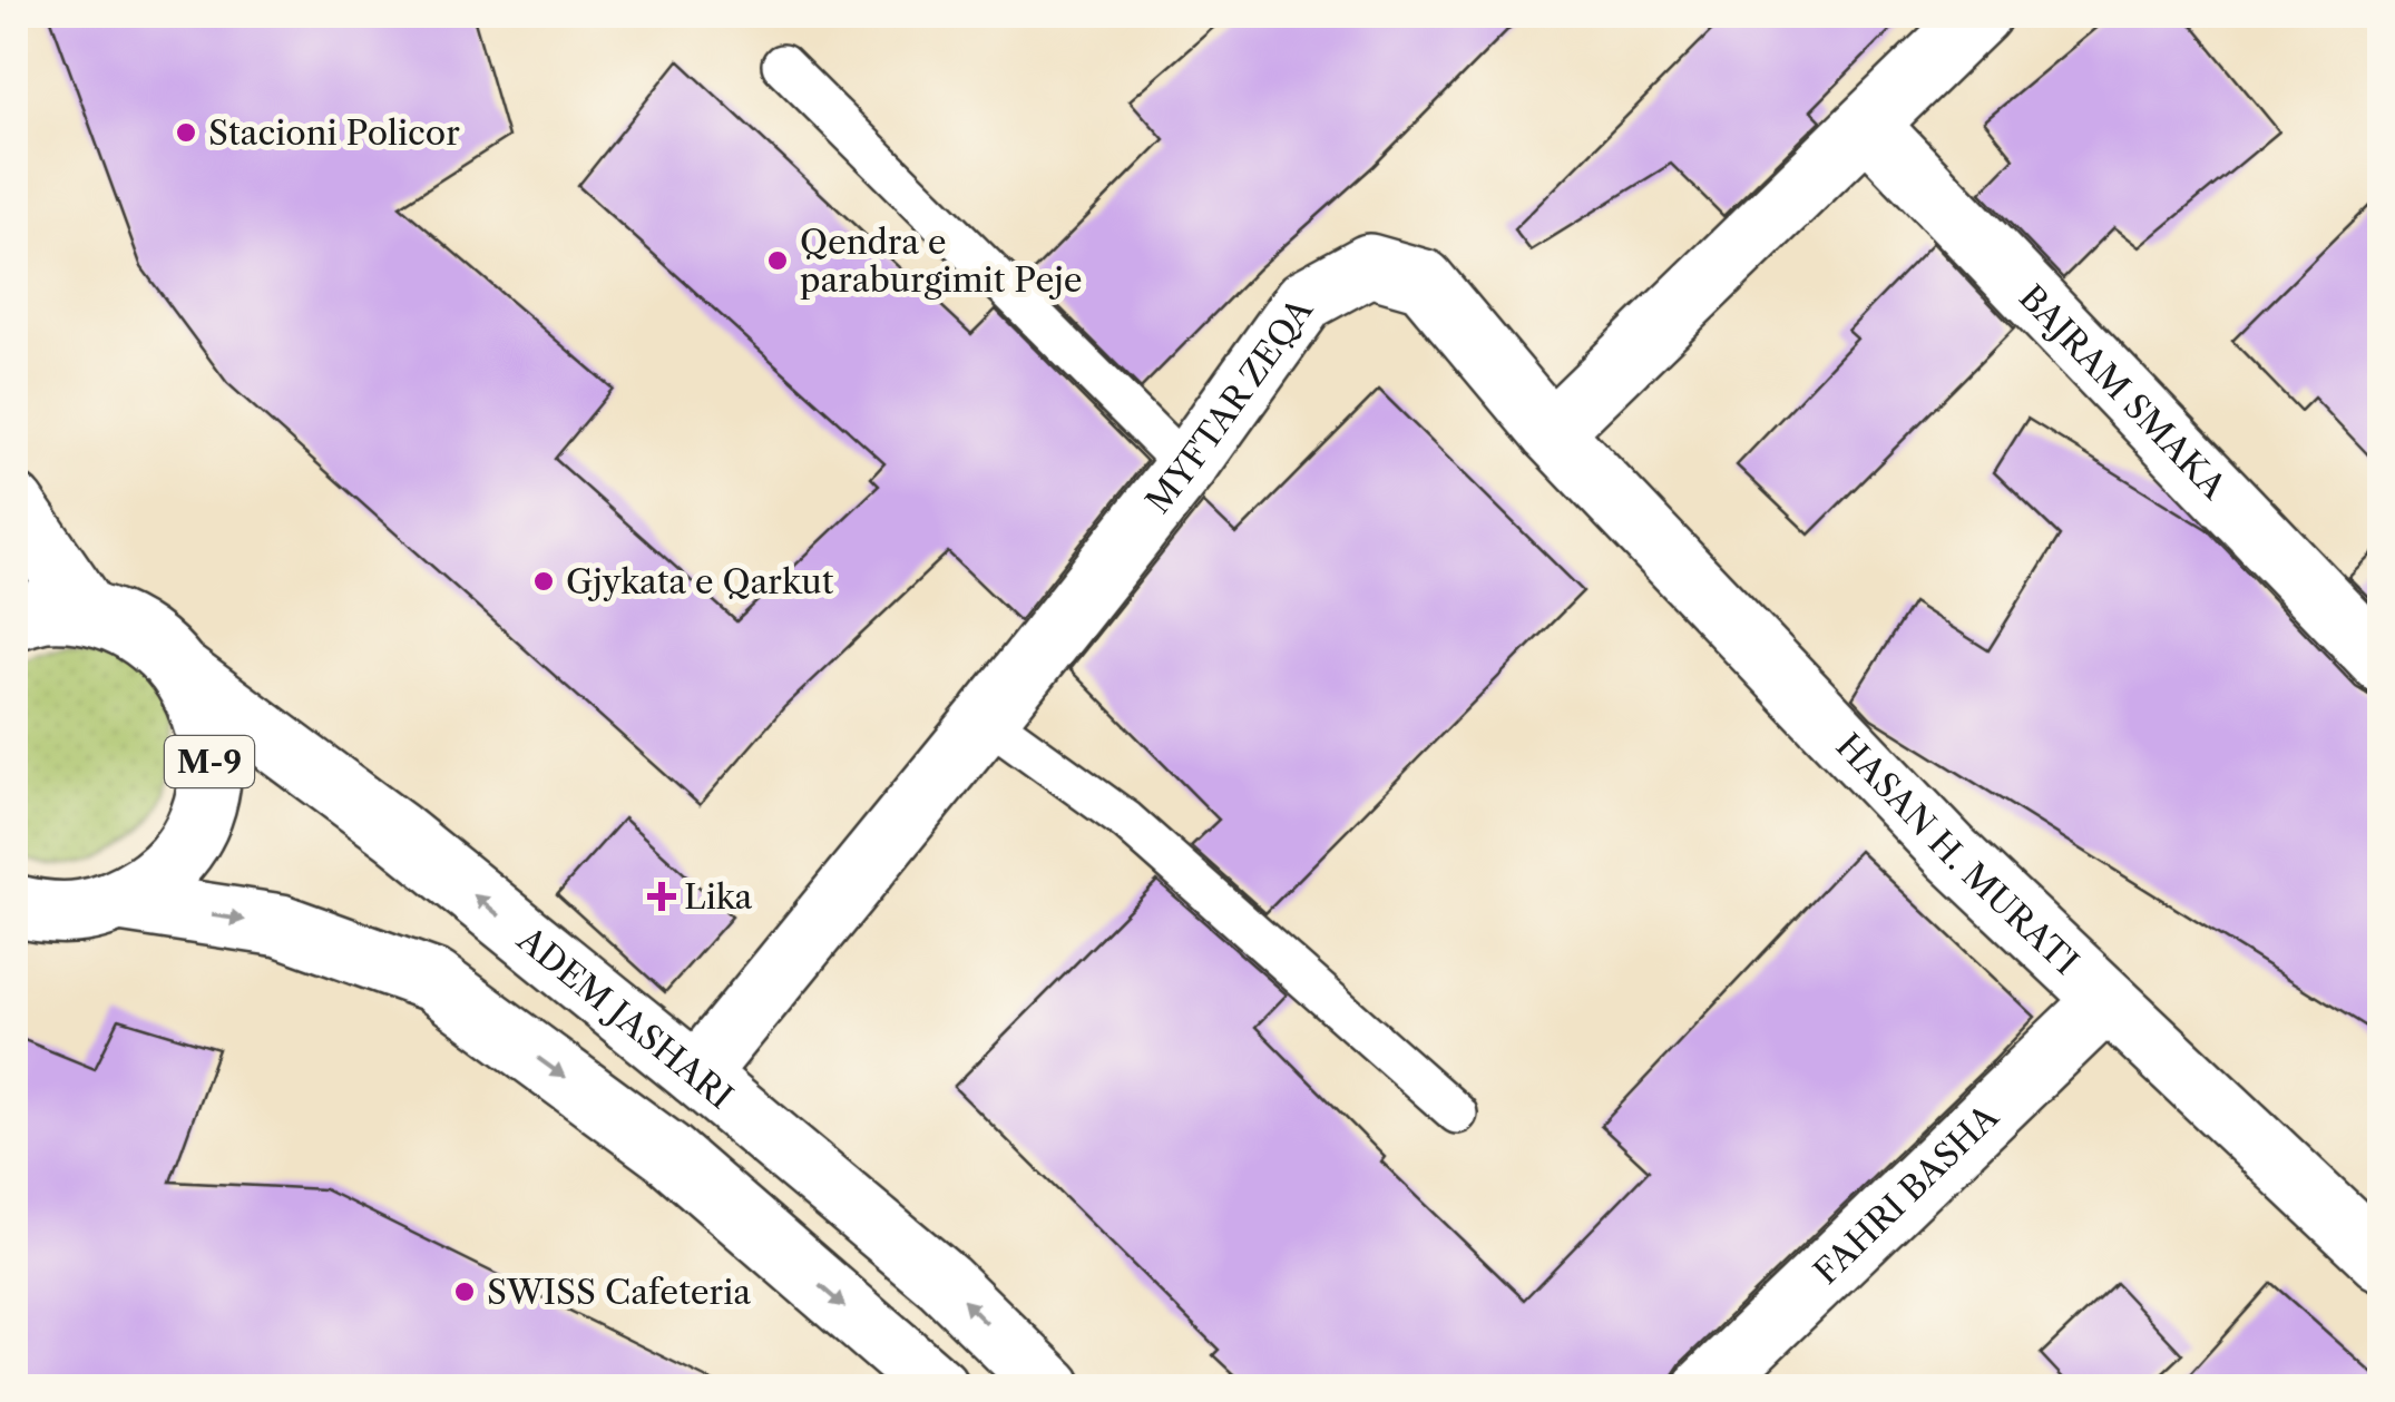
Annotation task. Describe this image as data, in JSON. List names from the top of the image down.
{
  "streets": {
    "street": [
      "BAJRAM SMAKA",
      "MYFTAR ZEQA",
      "M-9",
      "HASAN H. MURATI",
      "ADEM JASHARI",
      "FAHRI BASHA"
    ]
  },
  "crossings": [
    ["MYFTAR ZEQA", "HASAN H. MURATI"],
    ["MYFTAR ZEQA", "ADEM JASHARI"],
    ["M-9", "ADEM JASHARI"],
    ["HASAN H. MURATI", "FAHRI BASHA"]
  ],
  "places": {
    "other": [
      "Stacioni Policor",
      "Qendra e paraburgimit Peje",
      "Gjykata e Qarkut",
      "SWISS Cafeteria"
    ],
    "health": ["Lika"]
  }
}
